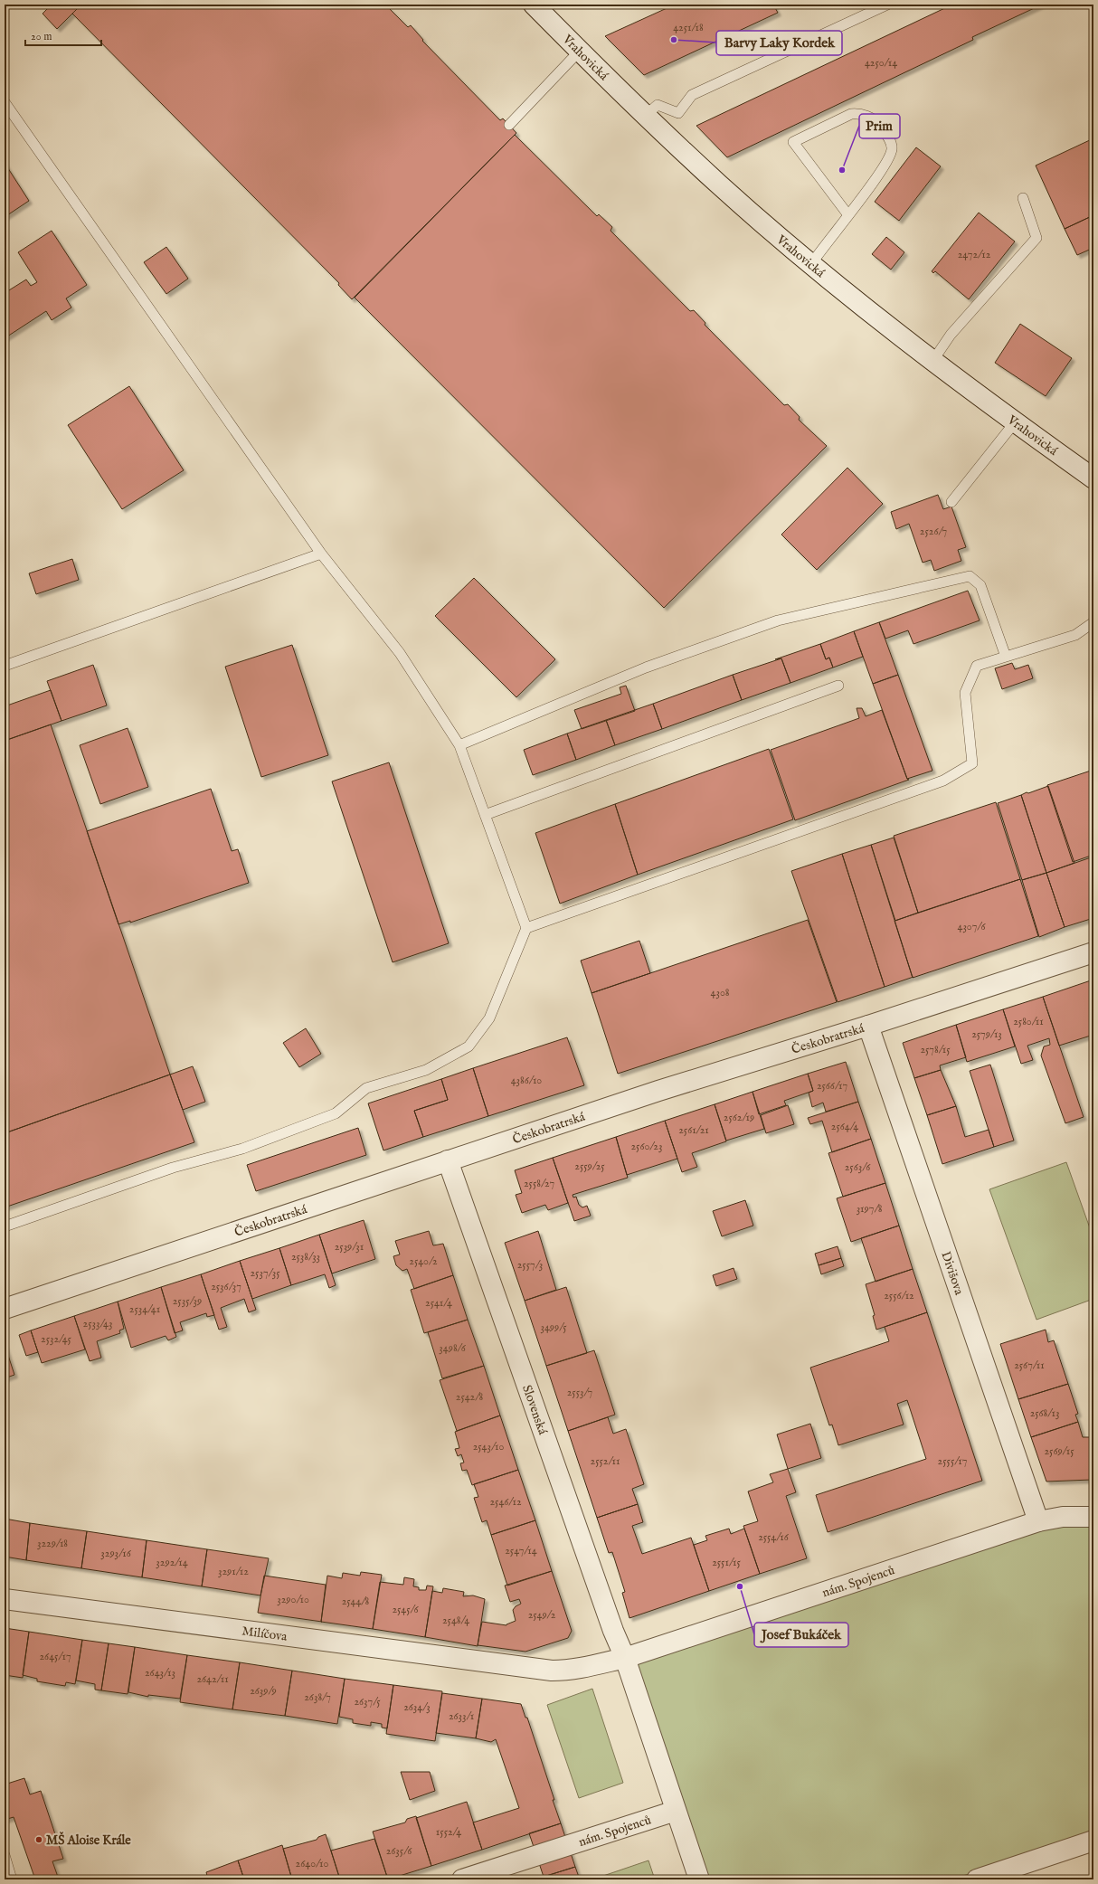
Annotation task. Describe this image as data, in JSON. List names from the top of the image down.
{
  "streets": {
    "street": [
      "Vrahovická",
      "Českobratrská",
      "Divišova",
      "Slovenská",
      "nám. Spojenců",
      "Milíčova"
    ]
  },
  "crossings": [
    ["Českobratrská", "Divišova"],
    ["Českobratrská", "Slovenská"],
    ["Divišova", "nám. Spojenců"],
    ["Slovenská", "nám. Spojenců"],
    ["nám. Spojenců", "Milíčova"]
  ],
  "places": [
    "Barvy Laky Kordek",
    "Prim",
    "Josef Bukáček",
    "MŠ Aloise Krále"
  ],
  "house_numbers": [
    "4251/18",
    "4250/14",
    "2472/12",
    "2526/7",
    "4307/6",
    "4308",
    "2580/11",
    "2579/13",
    "2578/15",
    "4386/10",
    "2566/17",
    "2562/19",
    "2564/4",
    "2561/21",
    "2560/23",
    "2559/25",
    "2563/6",
    "2558/27",
    "3197/8",
    "2539/31",
    "2538/33",
    "2540/2",
    "2557/3",
    "2537/35",
    "2536/37",
    "2556/12",
    "2535/39",
    "2541/4",
    "2534/41",
    "2533/43",
    "3499/5",
    "2532/45",
    "3498/6",
    "2567/11",
    "2553/7",
    "2542/8",
    "2568/13",
    "2543/10",
    "2569/15",
    "2552/11",
    "2555/17",
    "2546/12",
    "2554/16",
    "3229/18",
    "2547/14",
    "3293/16",
    "3292/14",
    "2551/15",
    "3291/12",
    "3290/10",
    "2544/8",
    "2545/6",
    "2549/2",
    "2548/4",
    "2645/17",
    "2643/13",
    "2642/11",
    "2639/9",
    "2638/7",
    "2637/5",
    "2634/3",
    "2633/1",
    "1552/4",
    "2635/6",
    "2640/10"
  ],
  "scale_bar": "20 m"
}
